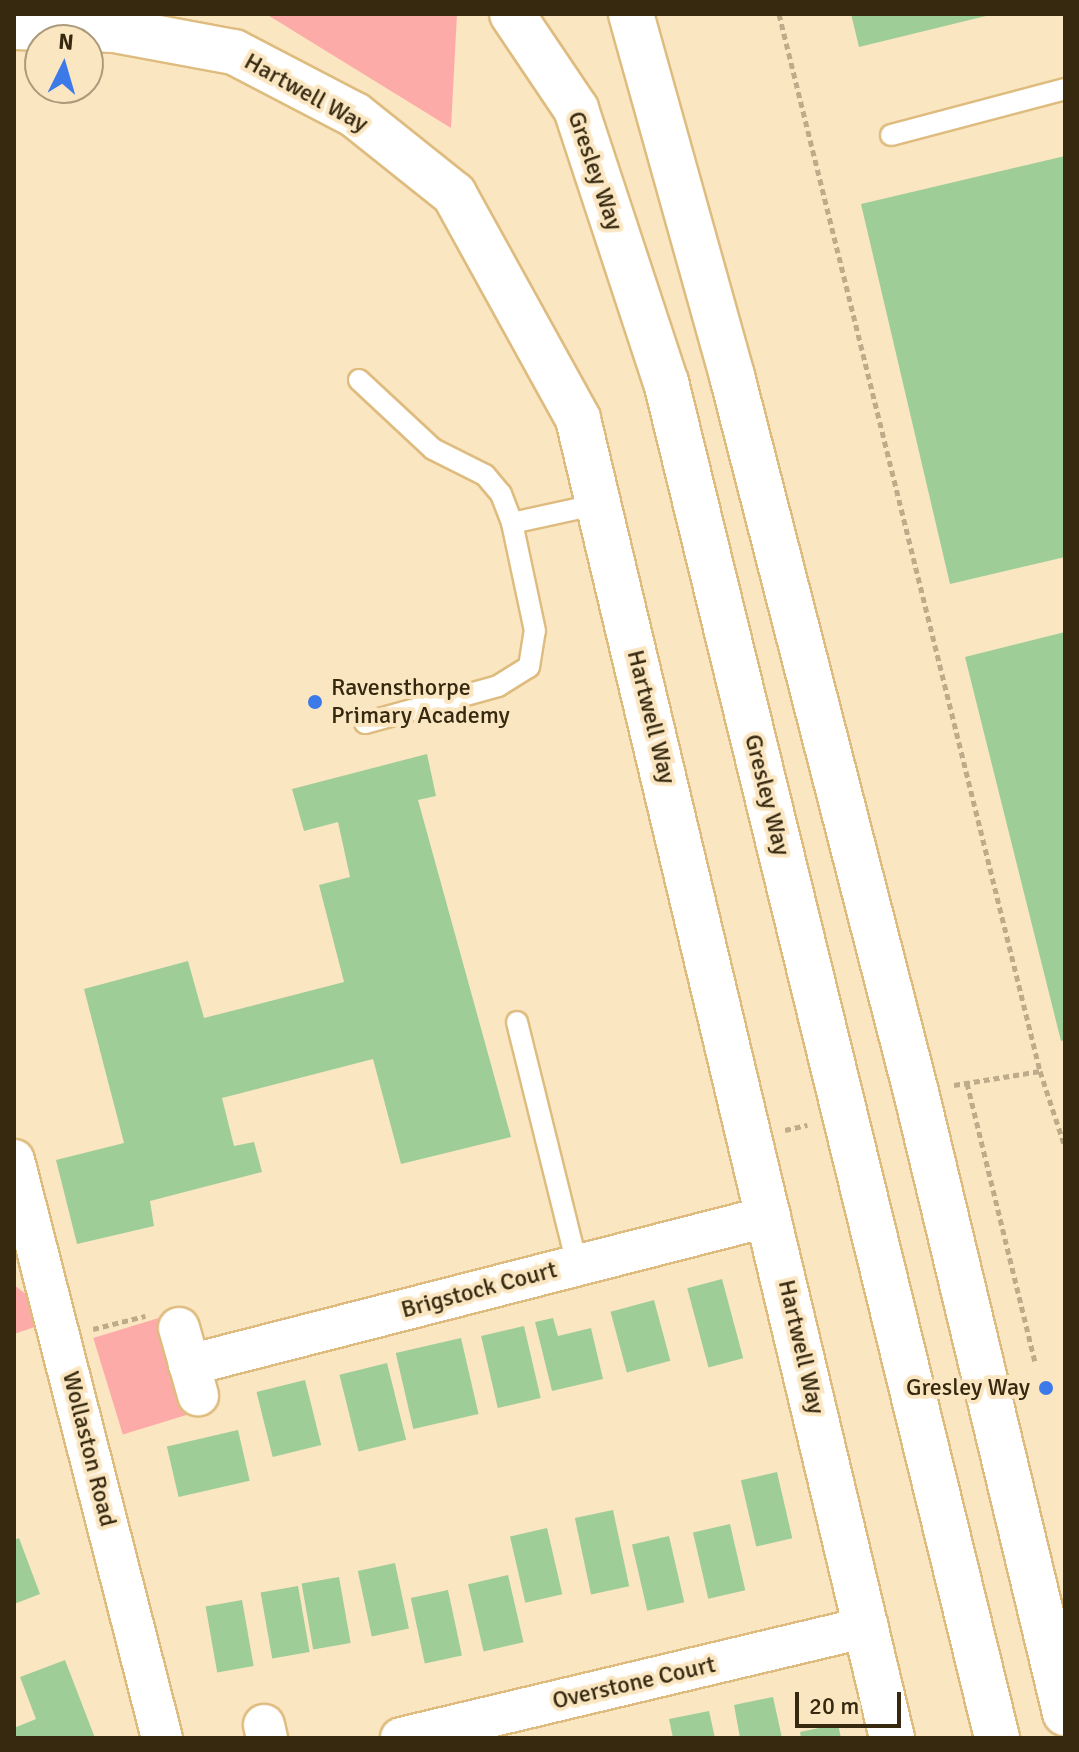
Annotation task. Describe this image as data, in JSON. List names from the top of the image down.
{
  "streets": {
    "street": [
      "Hartwell Way",
      "Gresley Way",
      "Brigstock Court",
      "Wollaston Road",
      "Overstone Court"
    ]
  },
  "crossings": [
    ["Hartwell Way", "Brigstock Court"],
    ["Hartwell Way", "Overstone Court"]
  ],
  "places": ["Ravensthorpe Primary Academy", "Gresley Way"],
  "scale_bar": "20 m",
  "north": "top"
}
